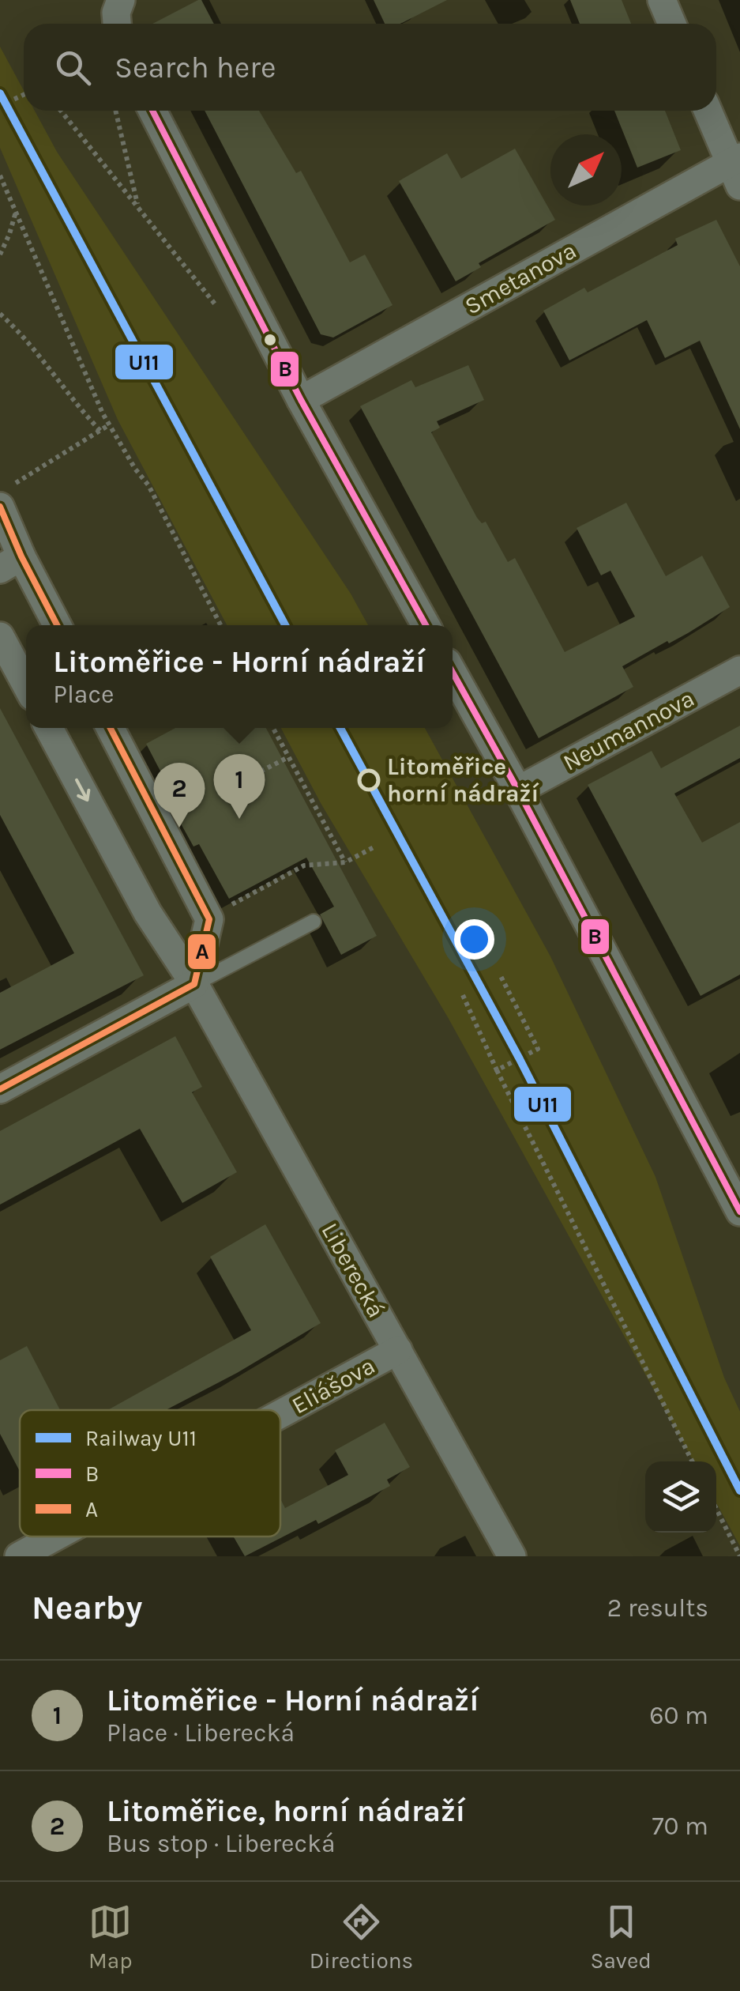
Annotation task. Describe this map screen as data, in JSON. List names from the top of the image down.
{
  "streets": {
    "street": [
      "Smetanova",
      "Neumannova",
      "Liberecká",
      "Eliášova"
    ]
  },
  "crossings": [
    ["Liberecká", "Eliášova"]
  ],
  "places": ["Litoměřice horní nádraží"],
  "lines": ["rail line U11", "transit line B", "transit line A"],
  "legend": ["Railway U11", "B", "A"],
  "north": "top right",
  "page": {
    "search": "Search here",
    "popup": ["Litoměřice - Horní nádraží", "Place"],
    "pins": ["1", "2"],
    "heading": ["Nearby", "2 results"],
    "list": [
      {
        "mark": "1",
        "name": "Litoměřice - Horní nádraží",
        "note": "Place · Liberecká",
        "value": "60 m"
      },
      {
        "mark": "2",
        "name": "Litoměřice, horní nádraží",
        "note": "Bus stop · Liberecká",
        "value": "70 m"
      }
    ],
    "nav": ["Map", "Directions", "Saved"]
  }
}
